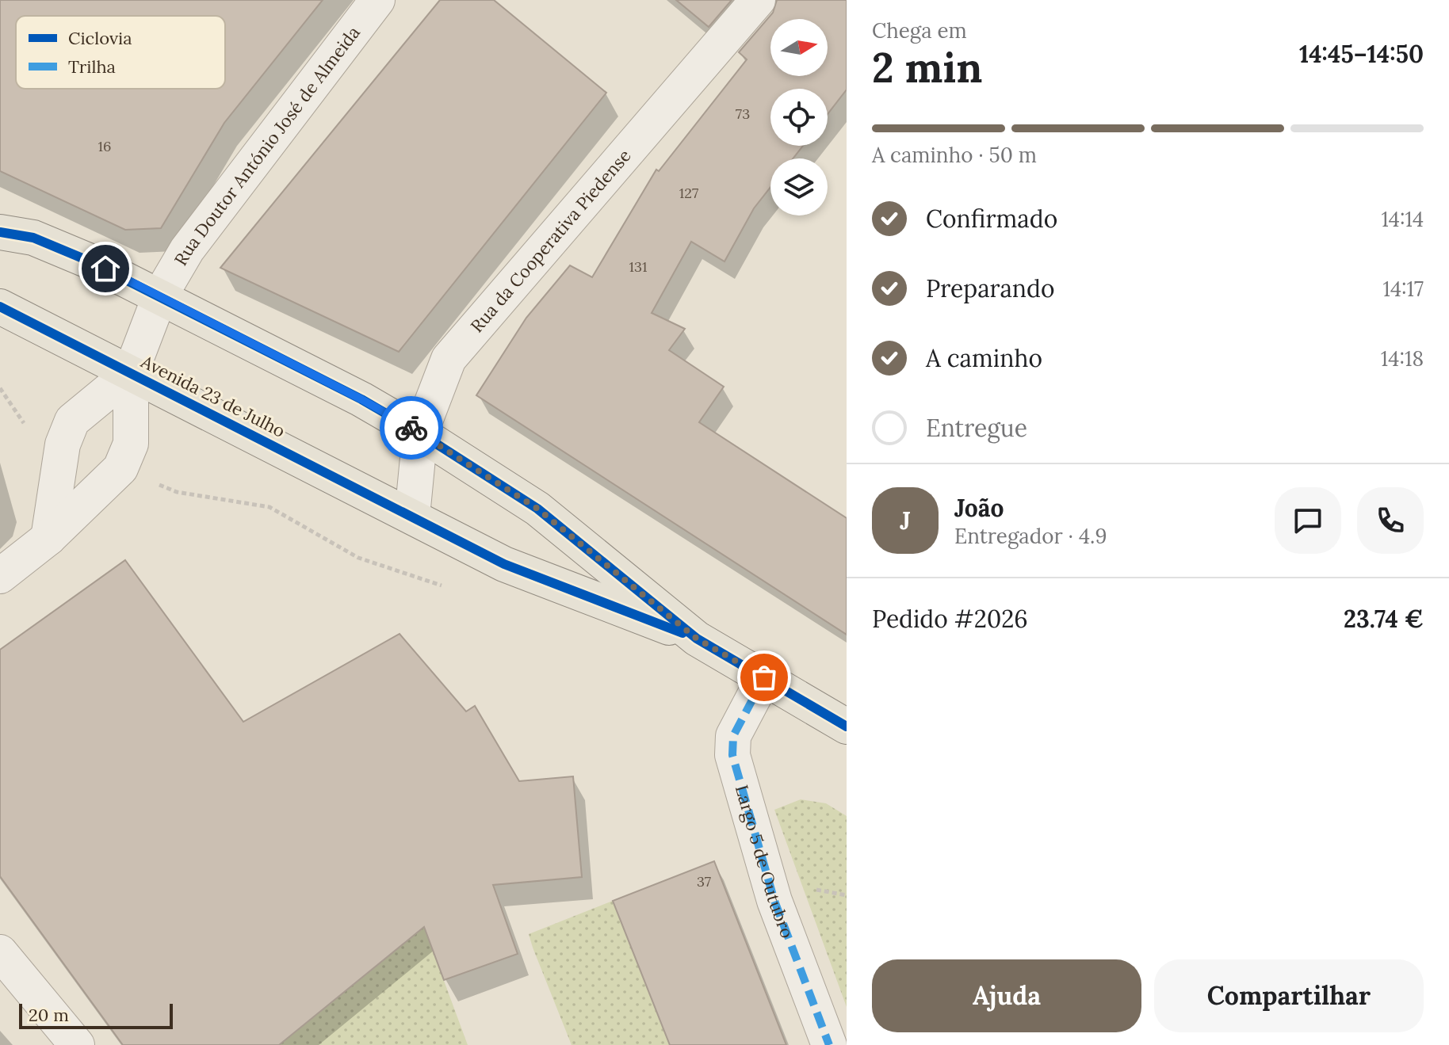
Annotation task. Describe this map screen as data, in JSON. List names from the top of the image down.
{
  "streets": {
    "main road": ["Avenida 23 de Julho"],
    "street": ["Rua Doutor António José de Almeida", "Rua da Cooperativa Piedense", "Largo 5 de Outubro"]
  },
  "crossings": [
    ["Rua Doutor António José de Almeida", "Avenida 23 de Julho"],
    ["Rua da Cooperativa Piedense", "Avenida 23 de Julho"]
  ],
  "house_numbers": [
    "73",
    "16",
    "127",
    "131",
    "37"
  ],
  "legend": ["Ciclovia", "Trilha"],
  "scale_bar": "20 m",
  "north": "right",
  "page": {
    "heading": ["2 min", "Chega em", "14:45–14:50"],
    "panel": [
      "João",
      "Entregador · 4.9",
      "Pedido #2026",
      "23.74 €"
    ],
    "bar": "A caminho · 50 m",
    "list": [
      ["Confirmado", "14:14"],
      ["Preparando", "14:17"],
      ["A caminho", "14:18"],
      "Entregue"
    ],
    "round": "J",
    "buttons": ["Ajuda", "Compartilhar"],
    "scale": "20 m"
  }
}
